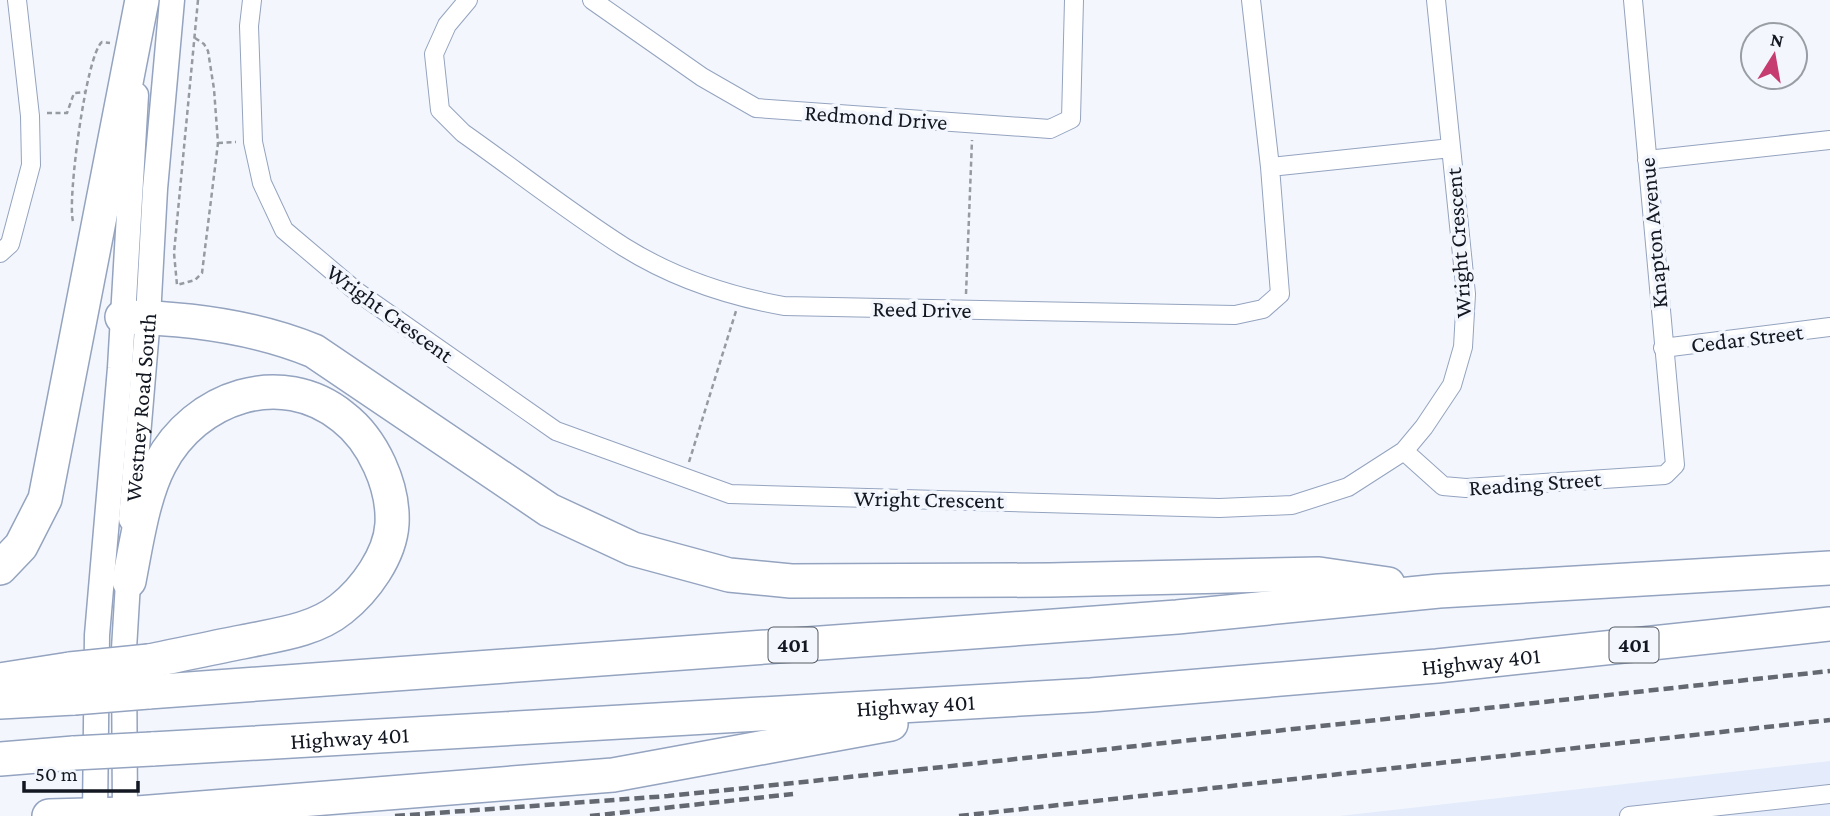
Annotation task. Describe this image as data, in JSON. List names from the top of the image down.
{
  "streets": {
    "highway": ["401", "Highway 401"],
    "main road": ["Westney Road South"],
    "street": [
      "Redmond Drive",
      "Knapton Avenue",
      "Wright Crescent",
      "Reed Drive",
      "Cedar Street",
      "Reading Street"
    ]
  },
  "crossings": [
    ["Knapton Avenue", "Cedar Street"],
    ["Knapton Avenue", "Reading Street"],
    ["Wright Crescent", "Reading Street"]
  ],
  "scale_bar": "50 m",
  "north": "top"
}
